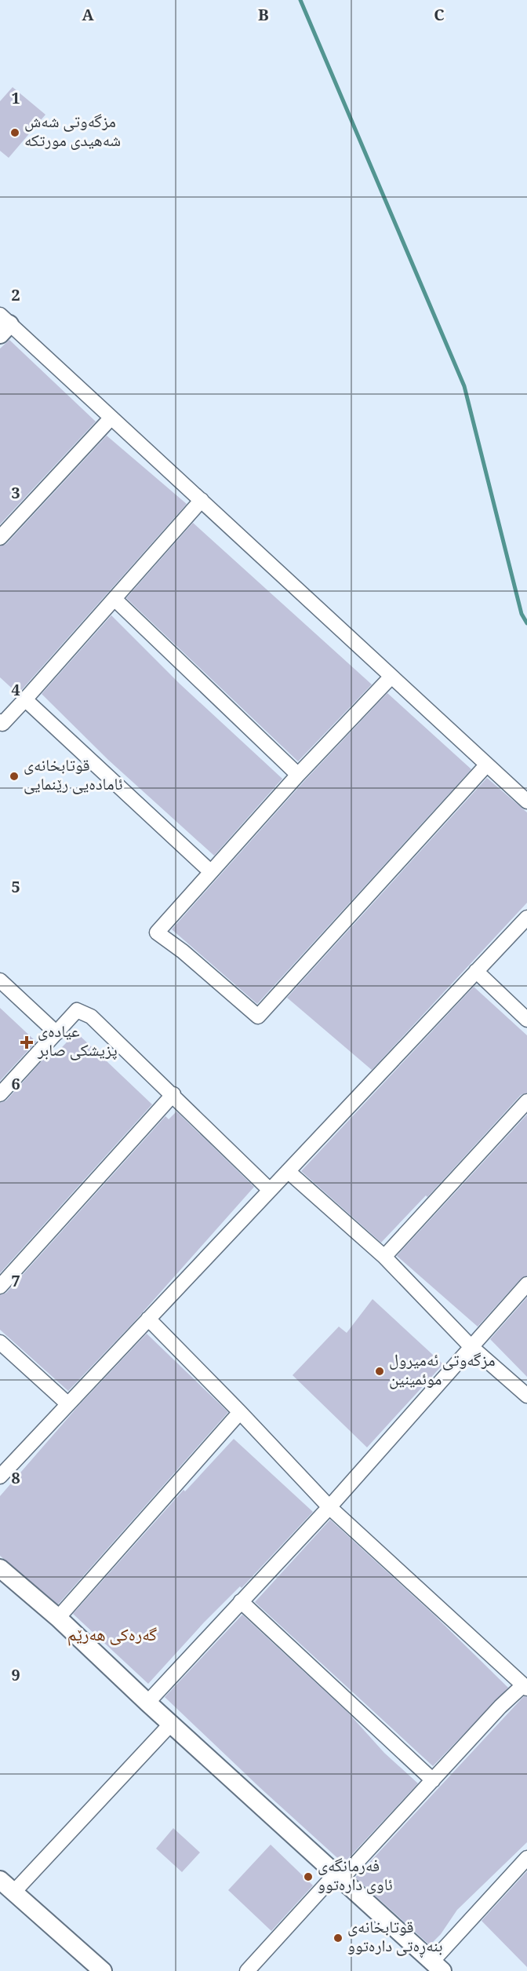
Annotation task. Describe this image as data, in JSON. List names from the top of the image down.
{
  "districts": ["گەرەکی هەرێم"],
  "places": {
    "other": [
      "مزگەوتی شەش شەهیدی مورتکە",
      "قوتابخانەی ئامادەیی رێنمایی",
      "مزگەوتی ئەمیرول موئمینین",
      "فەرمانگەی ئاوی دارەتوو",
      "قوتابخانەی بنەڕەتی دارەتوو"
    ],
    "health": ["عیادەی پزیشکی صابر"]
  },
  "grid": {
    "columns": ["A", "B", "C"],
    "rows": [
      "1",
      "2",
      "3",
      "4",
      "5",
      "6",
      "7",
      "8",
      "9"
    ]
  }
}
